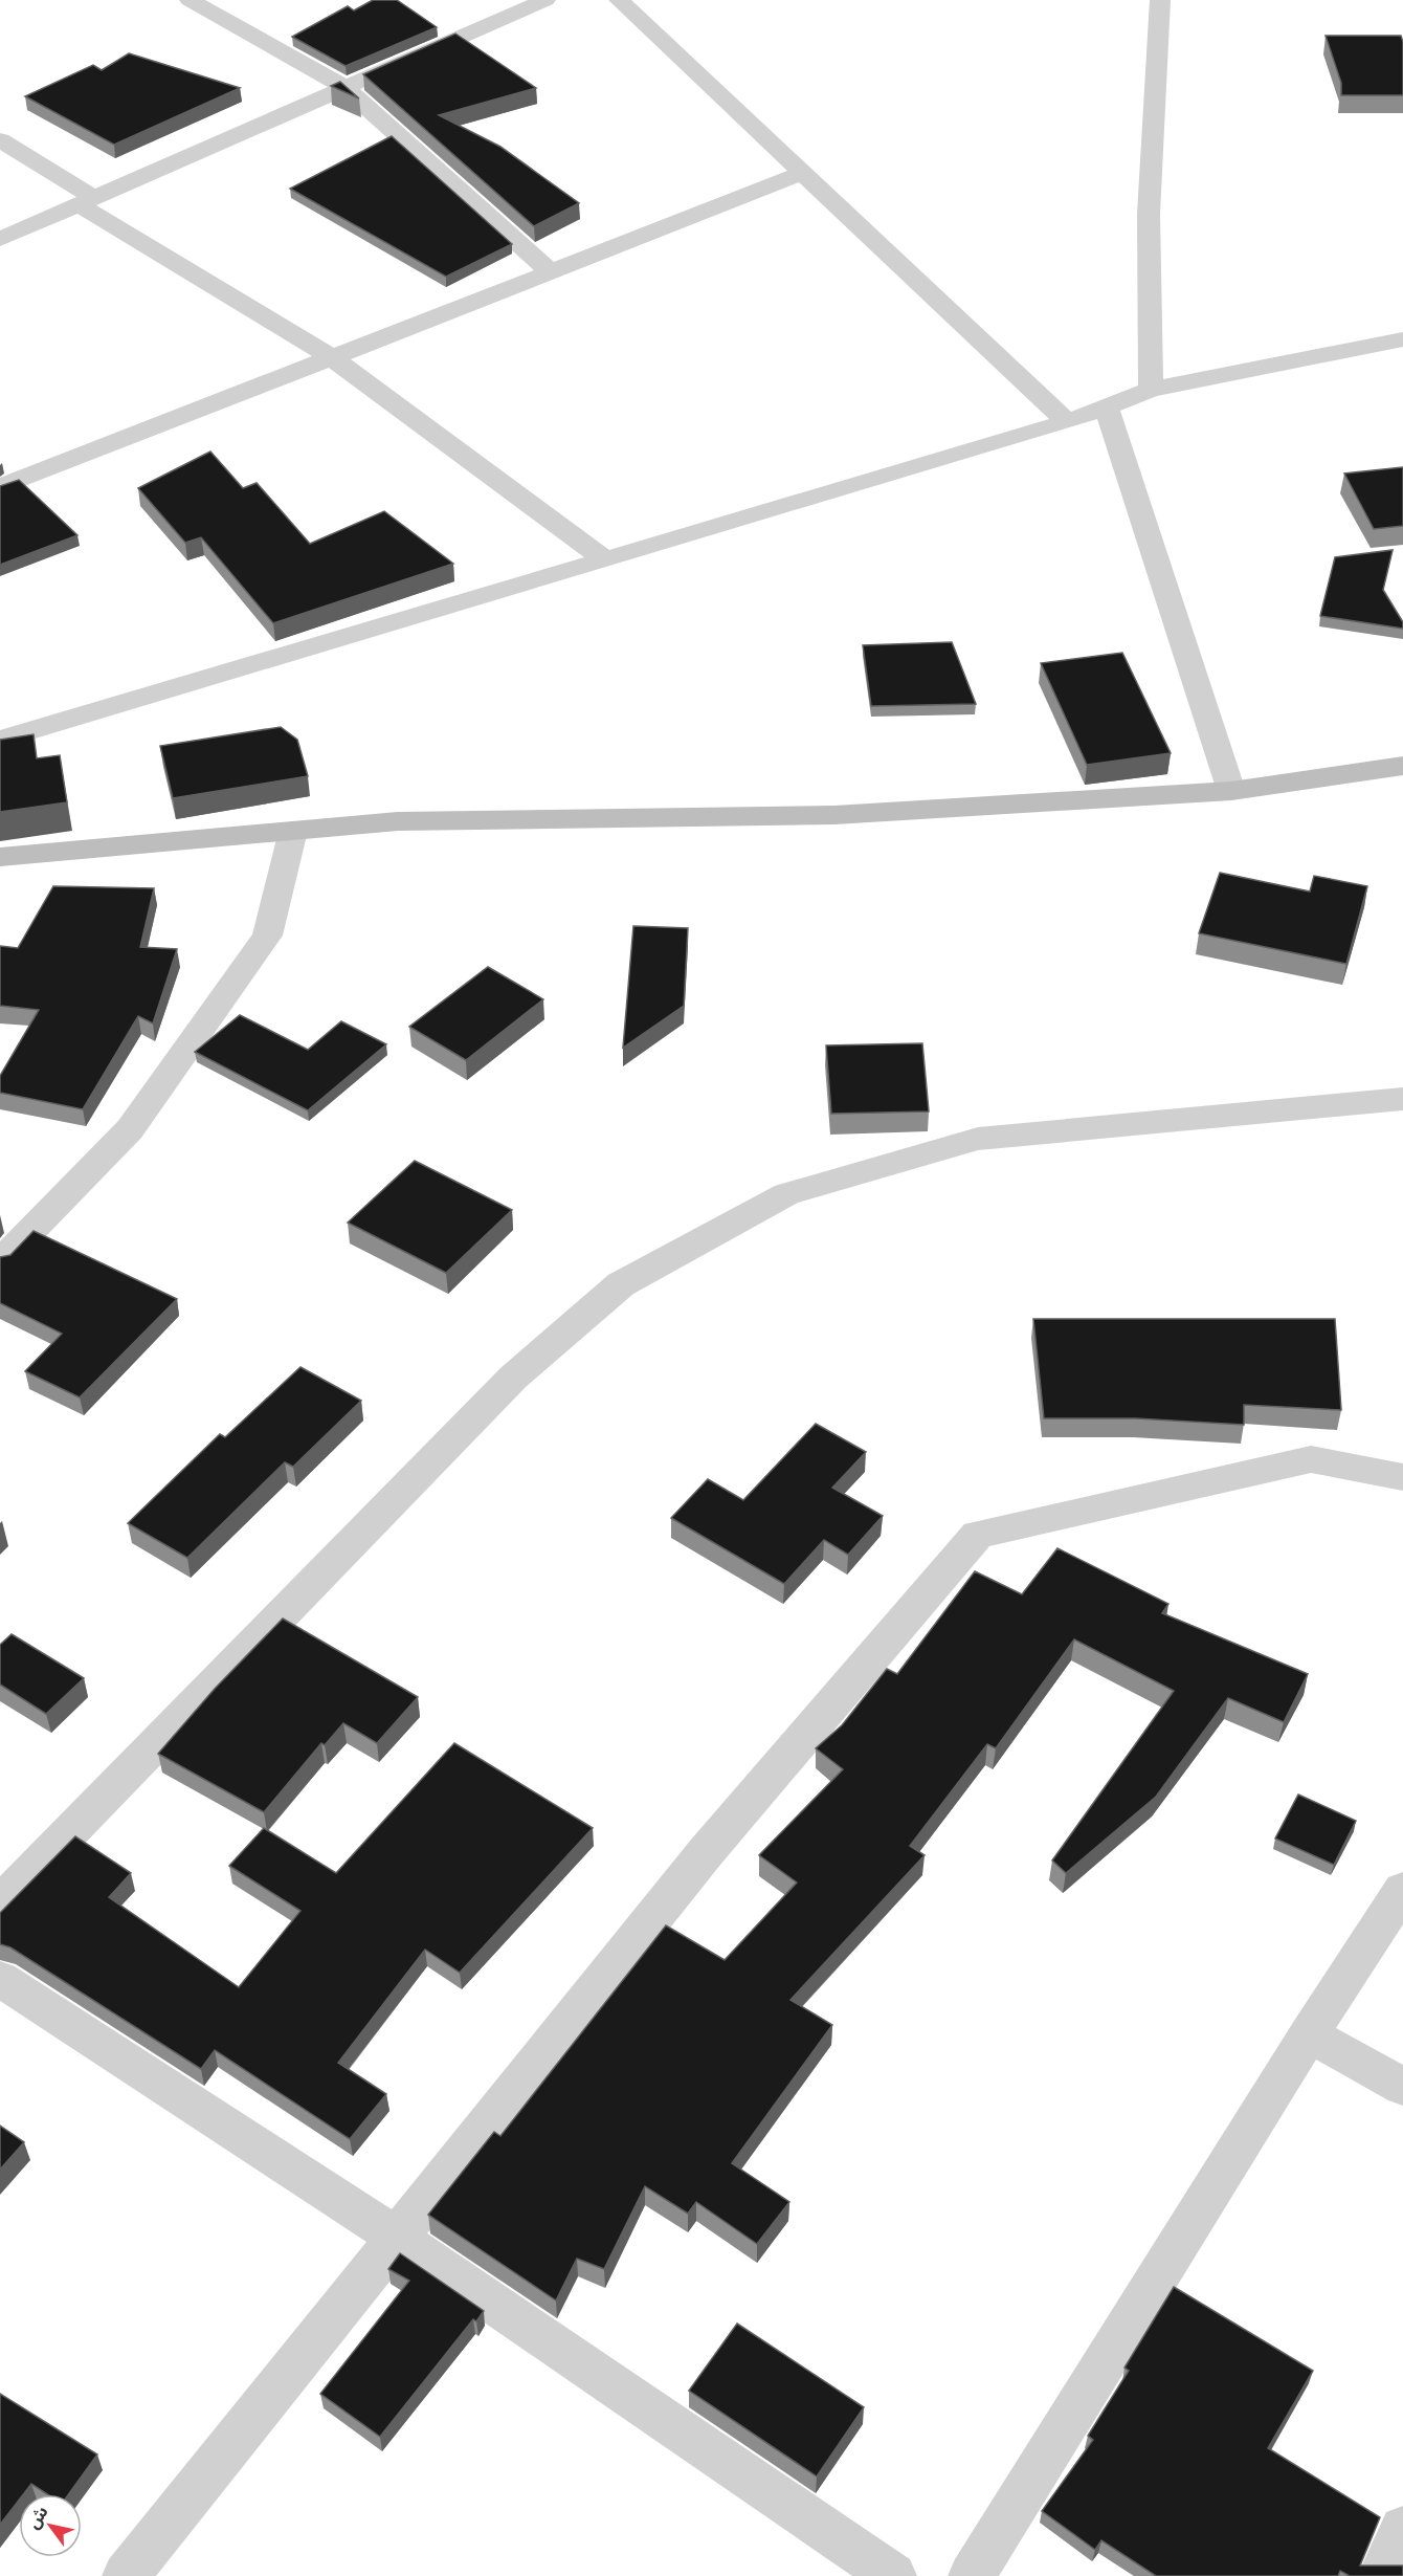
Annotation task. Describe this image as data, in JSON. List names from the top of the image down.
{
  "north": "top left"
}
